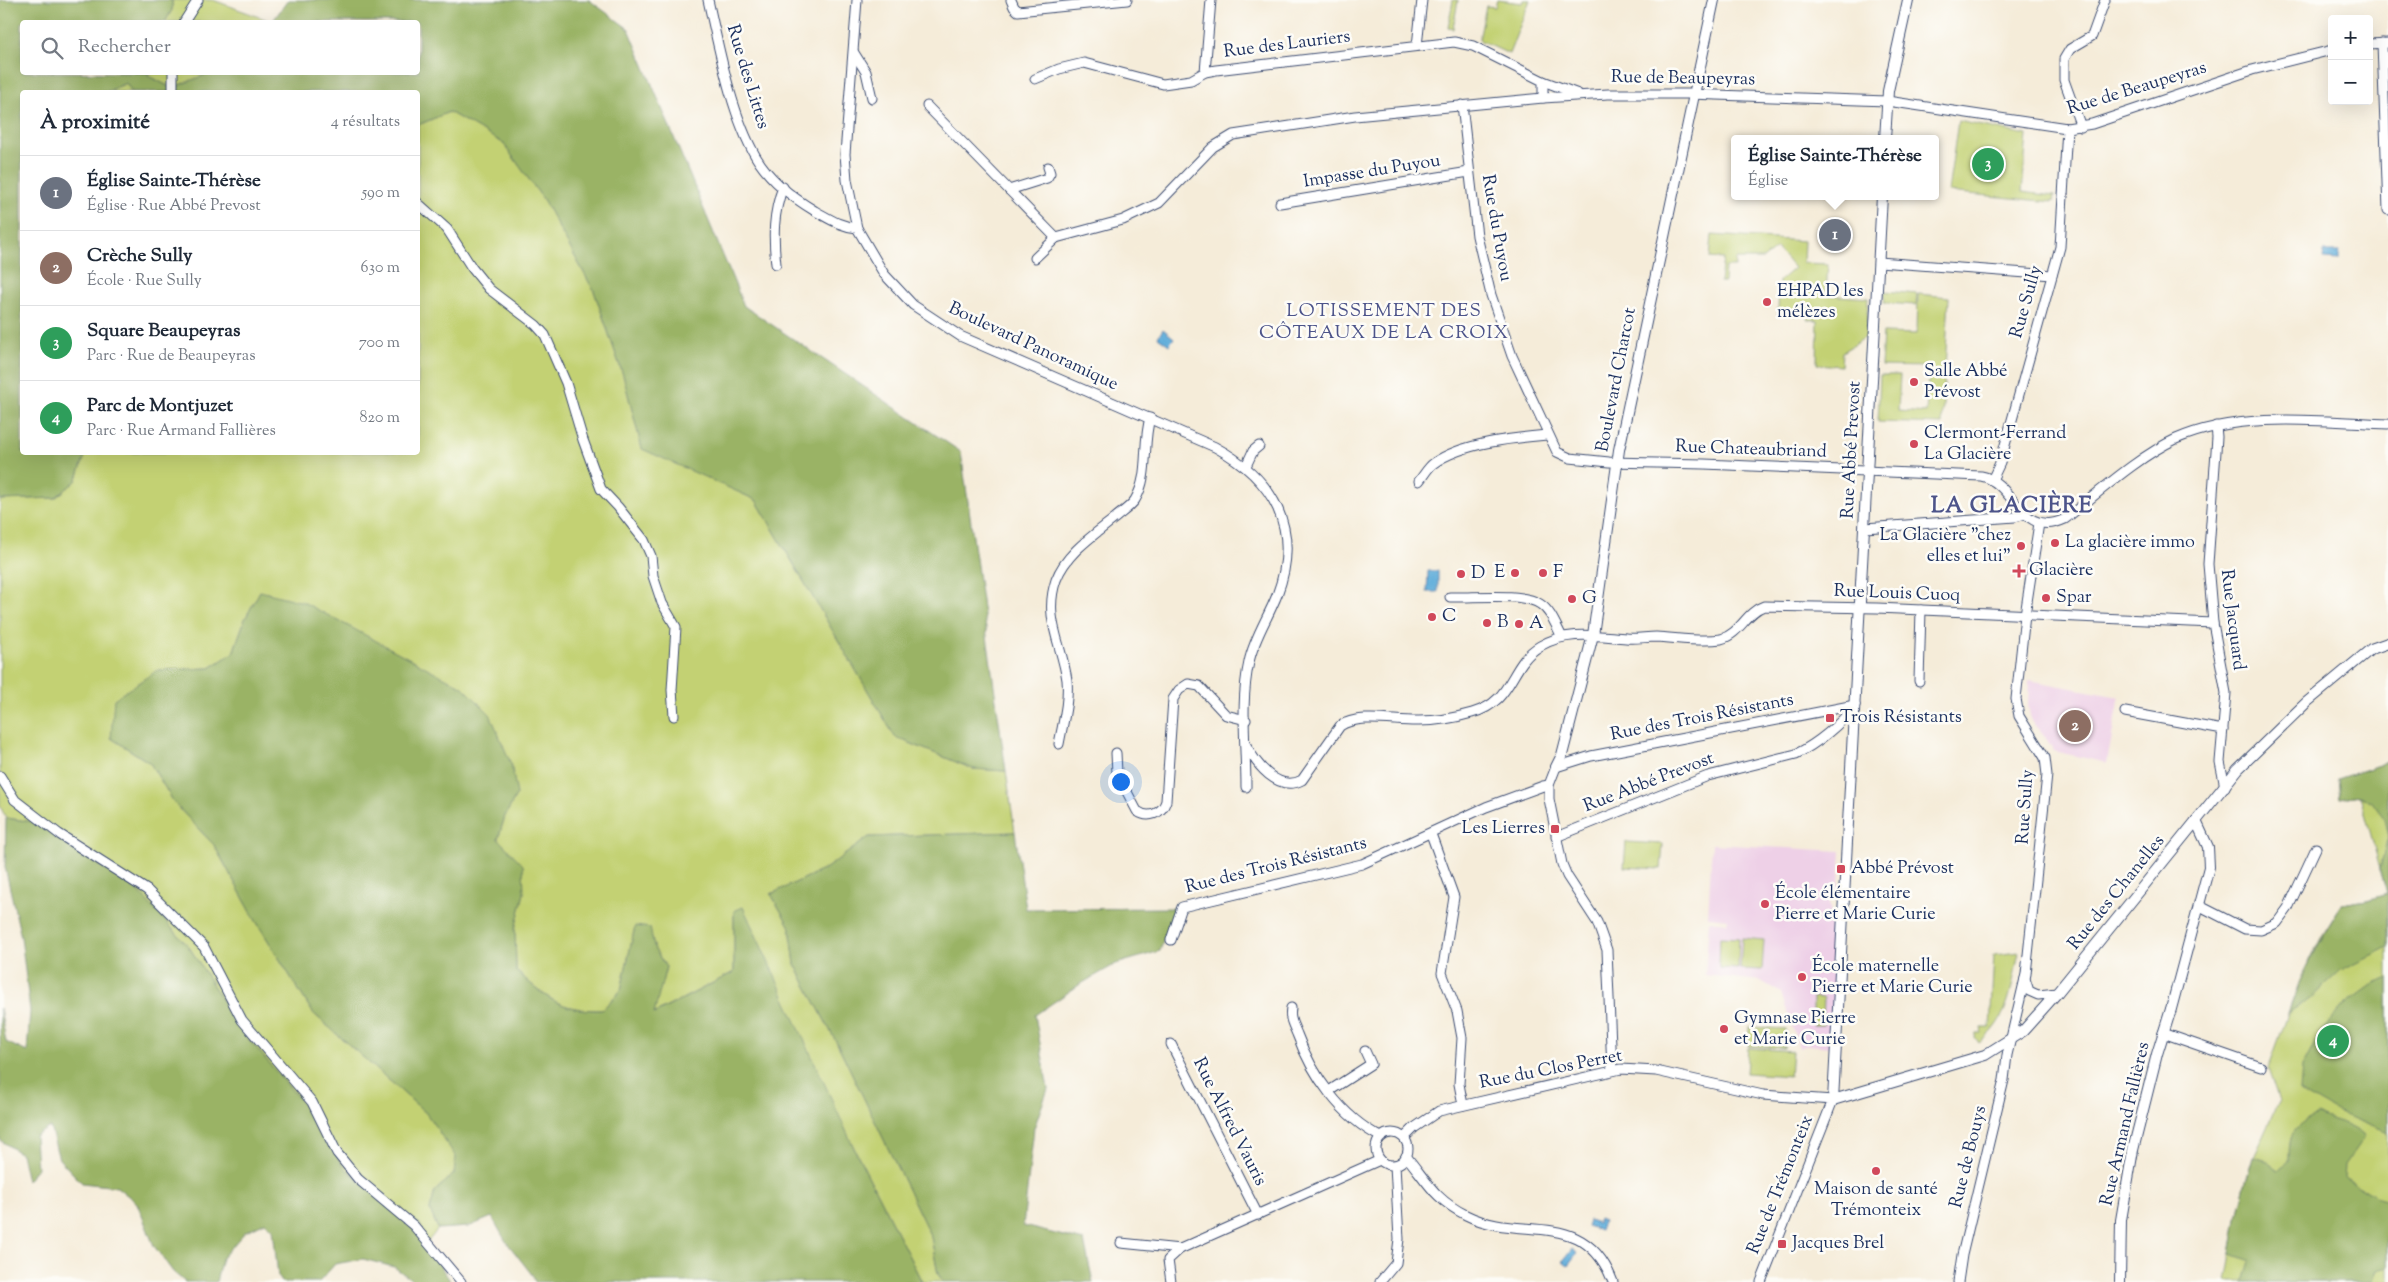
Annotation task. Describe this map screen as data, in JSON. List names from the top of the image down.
{
  "streets": {
    "street": [
      "Rue des Lauriers",
      "Rue des Littes",
      "Rue de Beaupeyras",
      "Impasse du Puyou",
      "Rue du Puyou",
      "Rue Sully",
      "Boulevard Panoramique",
      "Boulevard Charcot",
      "Rue Chateaubriand",
      "Rue Abbé Prevost",
      "Rue Louis Cuoq",
      "Rue Jacquard",
      "Rue des Trois Résistants",
      "Rue des Chanelles",
      "Rue du Clos Perret",
      "Rue Alfred Vauris",
      "Rue Armand Fallières",
      "Rue de Bouys",
      "Rue de Trémonteix"
    ]
  },
  "crossings": [
    ["Rue des Lauriers", "Rue de Beaupeyras"],
    ["Rue des Littes", "Boulevard Panoramique"],
    ["Rue de Beaupeyras", "Rue du Puyou"],
    ["Rue de Beaupeyras", "Rue Sully"],
    ["Rue de Beaupeyras", "Boulevard Charcot"],
    ["Impasse du Puyou", "Rue du Puyou"],
    ["Rue du Puyou", "Rue Chateaubriand"],
    ["Rue Sully", "Rue Chateaubriand"],
    ["Rue Sully", "Rue Louis Cuoq"],
    ["Rue Sully", "Rue des Chanelles"],
    ["Rue Sully", "Rue de Bouys"],
    ["Boulevard Panoramique", "Rue Louis Cuoq"],
    ["Boulevard Charcot", "Rue Chateaubriand"],
    ["Boulevard Charcot", "Rue Louis Cuoq"],
    ["Boulevard Charcot", "Rue des Trois Résistants"],
    ["Rue Chateaubriand", "Rue Abbé Prevost"],
    ["Rue Abbé Prevost", "Rue Louis Cuoq"],
    ["Rue Abbé Prevost", "Rue des Trois Résistants"],
    ["Rue Abbé Prevost", "Rue des Chanelles"],
    ["Rue Abbé Prevost", "Rue du Clos Perret"],
    ["Rue Abbé Prevost", "Rue de Trémonteix"],
    ["Rue Louis Cuoq", "Rue Jacquard"],
    ["Rue Jacquard", "Rue des Chanelles"],
    ["Rue des Chanelles", "Rue du Clos Perret"],
    ["Rue des Chanelles", "Rue Armand Fallières"],
    ["Rue des Chanelles", "Rue de Bouys"],
    ["Rue des Chanelles", "Rue de Trémonteix"],
    ["Rue du Clos Perret", "Rue de Trémonteix"]
  ],
  "districts": ["LOTISSEMENT DES CÔTEAUX DE LA CROIX", "LA GLACIÈRE"],
  "places": {
    "other": [
      "EHPAD les mélèzes",
      "Salle Abbé Prévost",
      "Clermont-Ferrand La Glacière",
      "La glacière immo",
      "La Glacière \"chez elles et lui\"",
      "E",
      "F",
      "D",
      "Spar",
      "G",
      "C",
      "B",
      "A",
      "École élémentaire Pierre et Marie Curie",
      "École maternelle Pierre et Marie Curie",
      "Gymnase Pierre et Marie Curie",
      "Maison de santé Trémonteix"
    ],
    "health": ["Glacière"],
    "transit": [
      "Trois Résistants",
      "Les Lierres",
      "Abbé Prévost",
      "Jacques Brel"
    ]
  },
  "page": {
    "map_buttons": ["+", "−"],
    "search": "Rechercher",
    "heading": ["À proximité", "4 résultats"],
    "popup": ["Église Sainte-Thérèse", "Église"],
    "pins": [
      "3",
      "1",
      "2",
      "4"
    ],
    "list": [
      {
        "mark": "1",
        "name": "Église Sainte-Thérèse",
        "note": "Église · Rue Abbé Prevost",
        "value": "590 m"
      },
      {
        "mark": "2",
        "name": "Crèche Sully",
        "note": "École · Rue Sully",
        "value": "630 m"
      },
      {
        "mark": "3",
        "name": "Square Beaupeyras",
        "note": "Parc · Rue de Beaupeyras",
        "value": "700 m"
      },
      {
        "mark": "4",
        "name": "Parc de Montjuzet",
        "note": "Parc · Rue Armand Fallières",
        "value": "820 m"
      }
    ]
  }
}
